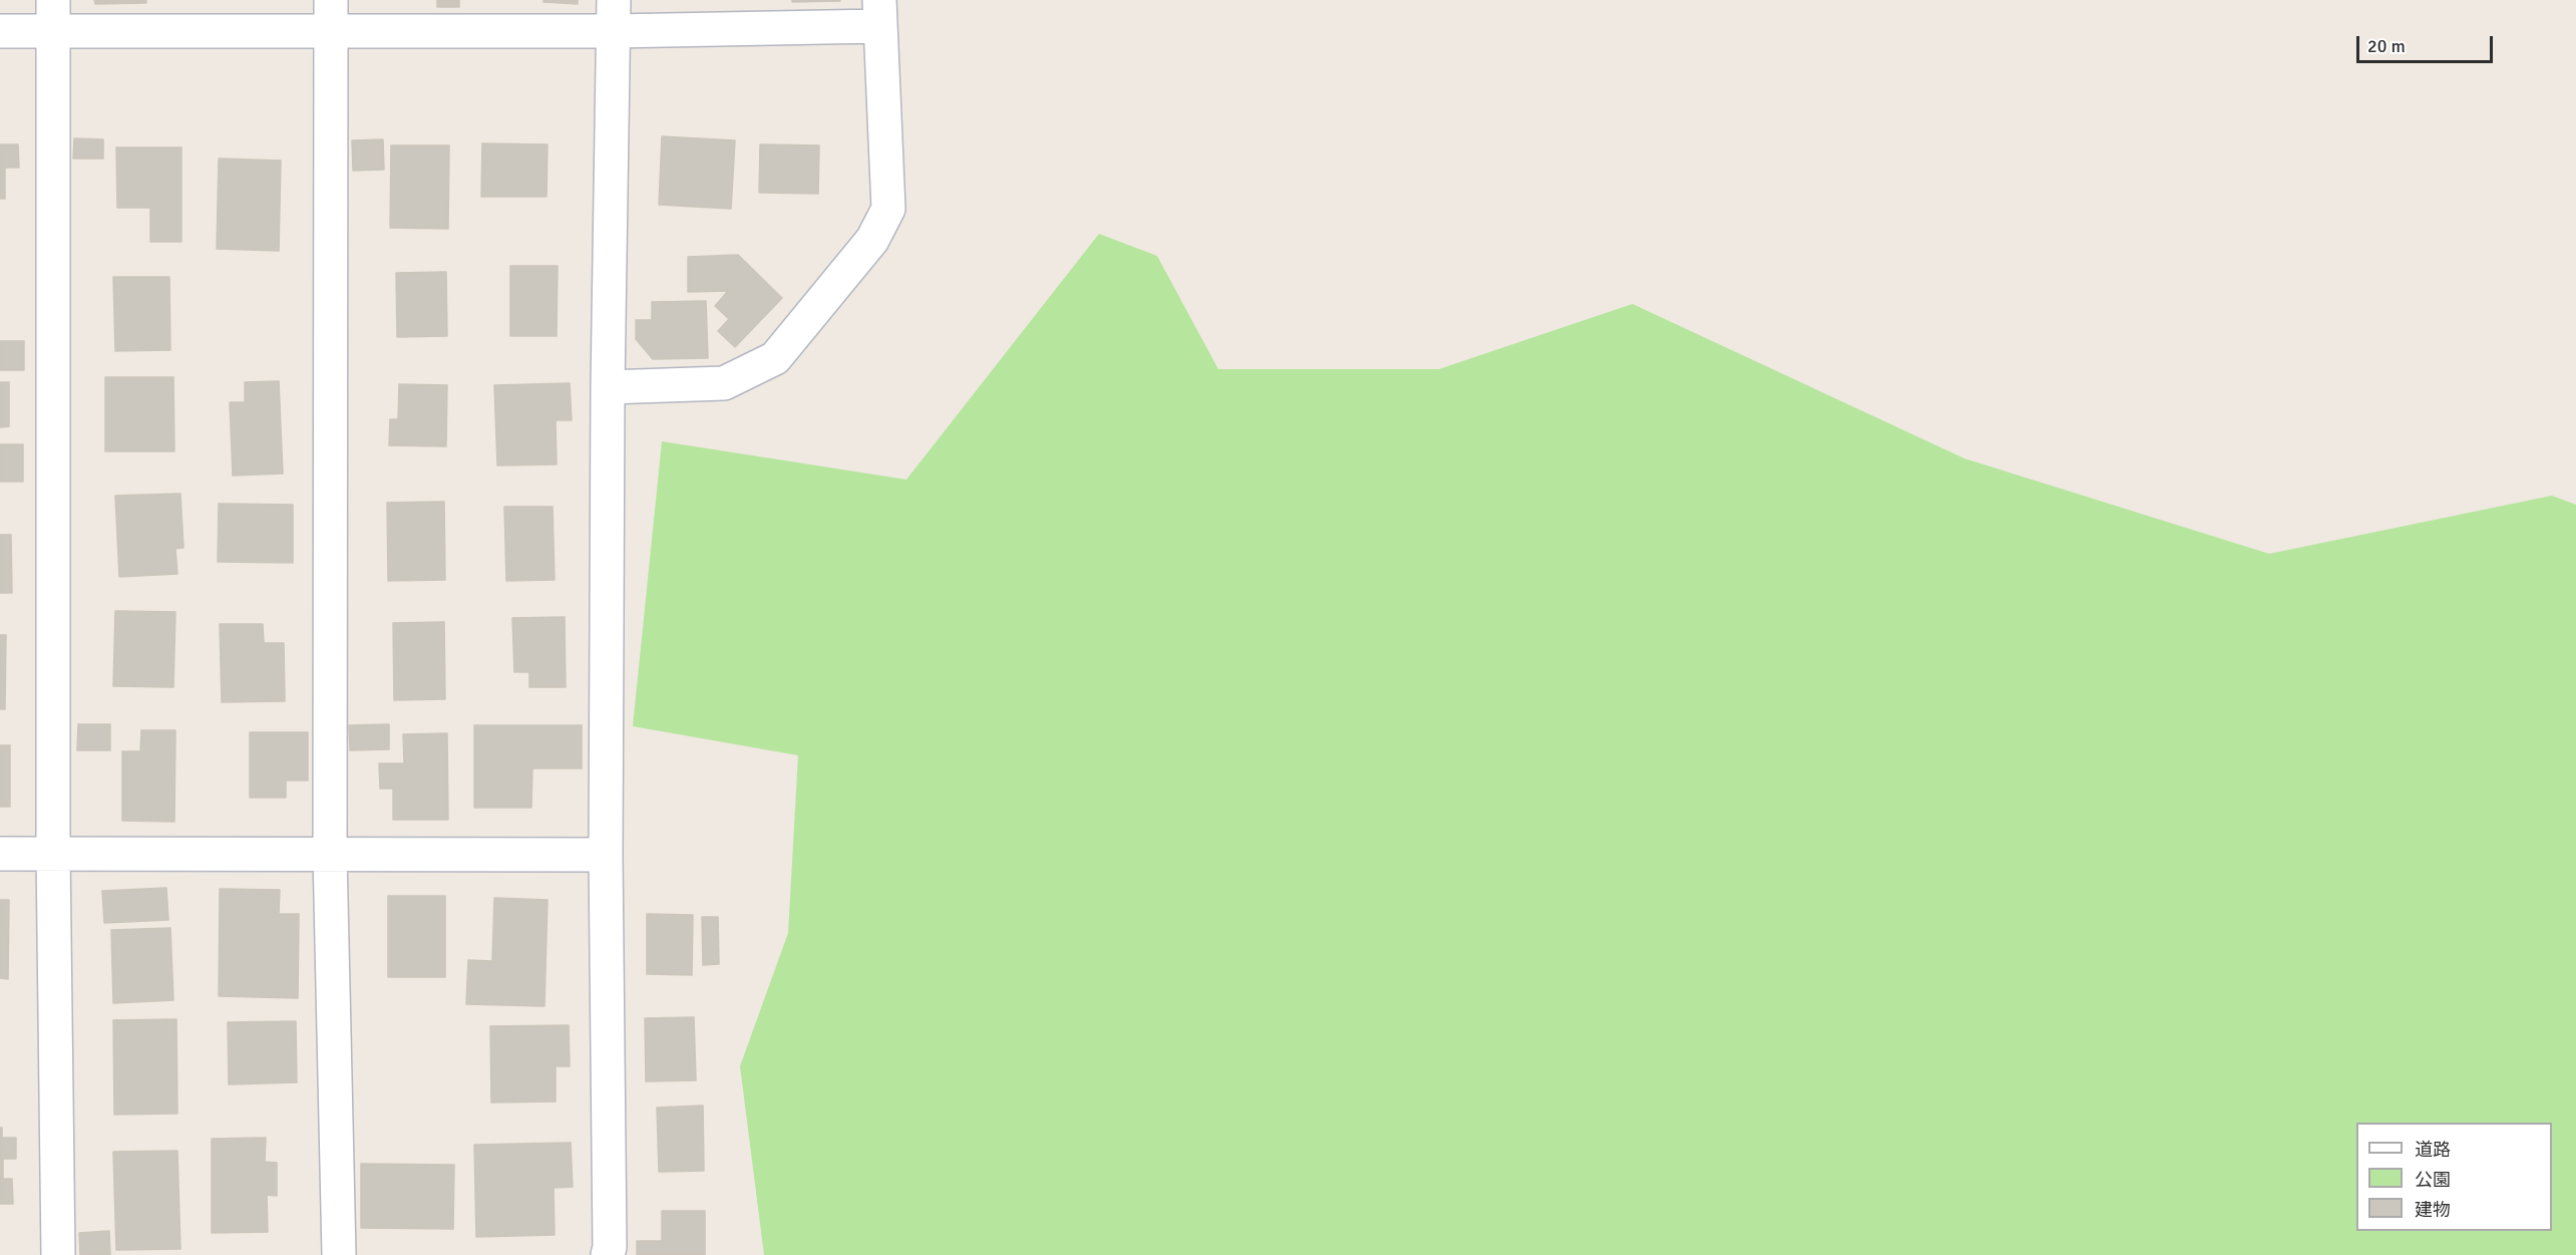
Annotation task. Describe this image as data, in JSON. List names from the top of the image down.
{
  "legend": ["道路", "公園", "建物"],
  "scale_bar": "20 m"
}
